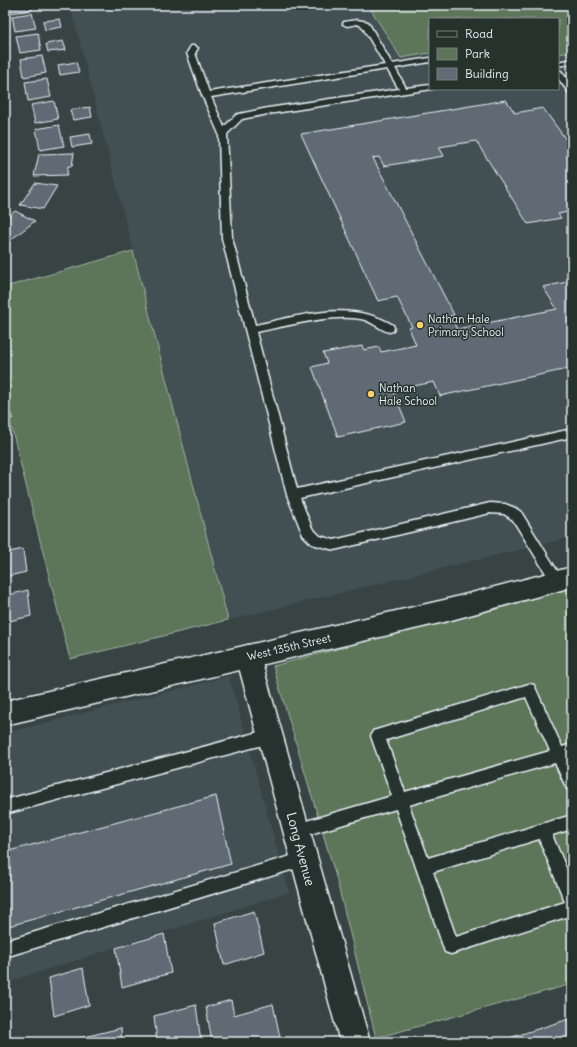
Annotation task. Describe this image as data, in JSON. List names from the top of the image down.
{
  "streets": {
    "street": ["West 135th Street", "Long Avenue"]
  },
  "crossings": [
    ["West 135th Street", "Long Avenue"]
  ],
  "places": ["Nathan Hale Primary School", "Nathan Hale School"],
  "legend": ["Road", "Park", "Building"]
}
